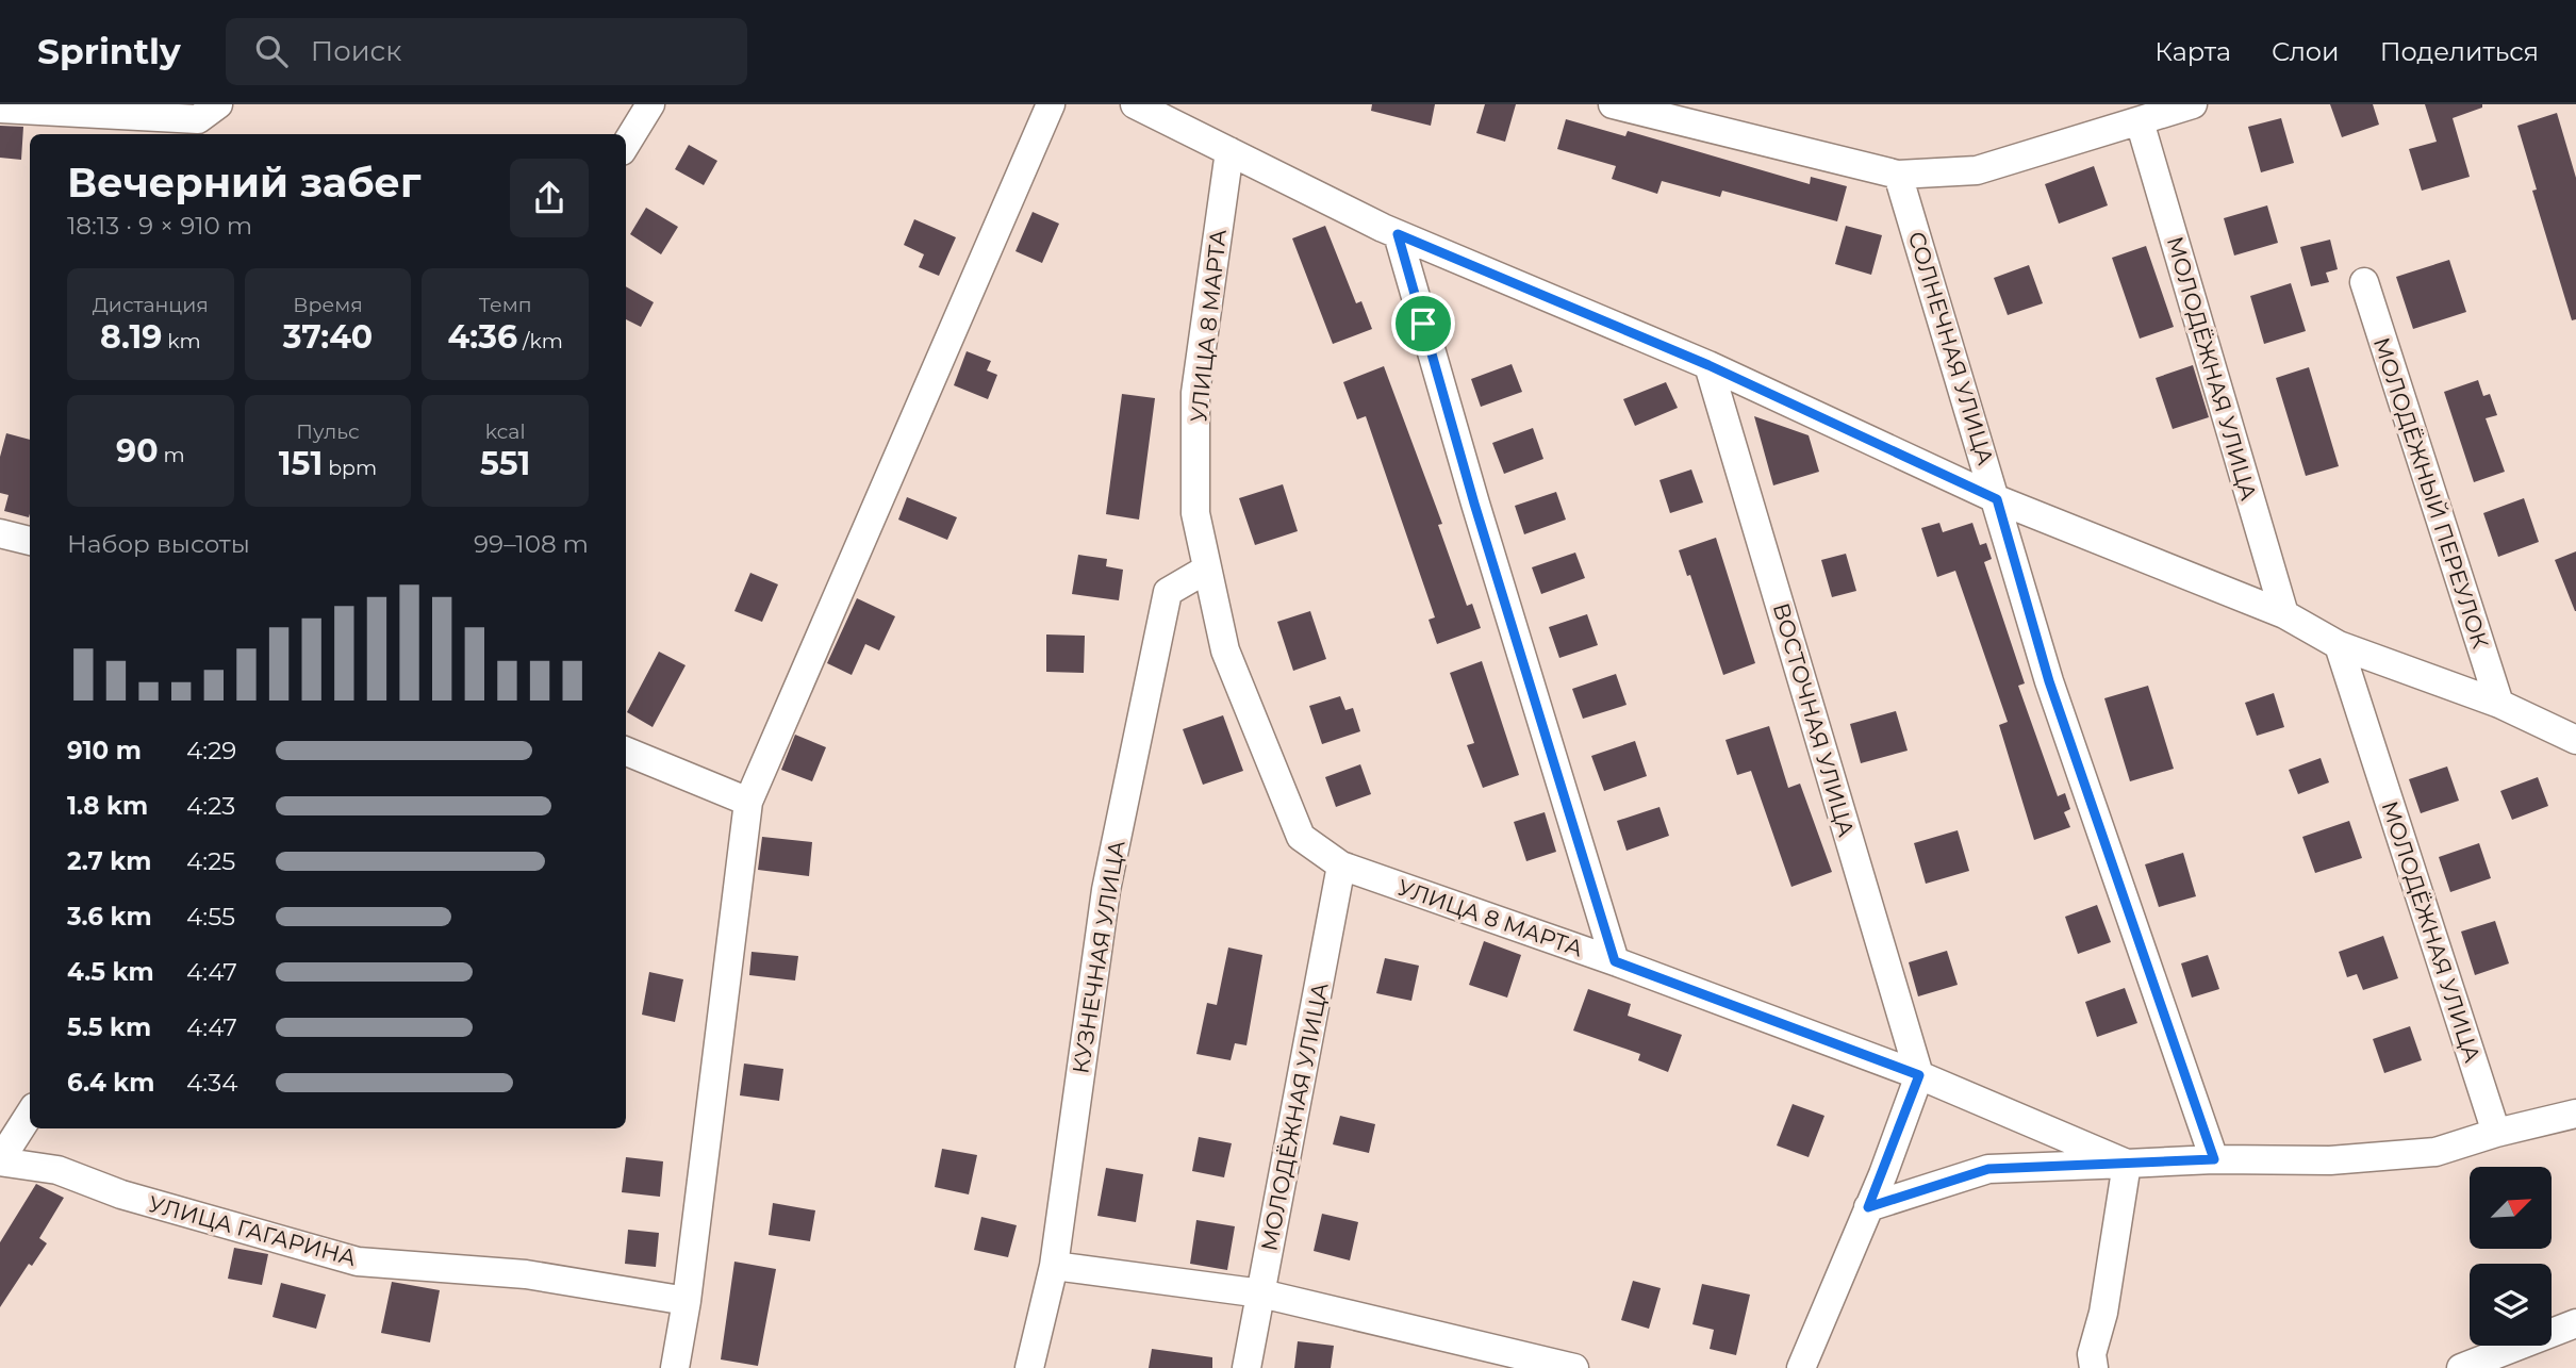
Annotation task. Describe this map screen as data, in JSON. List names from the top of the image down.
{
  "streets": {
    "street": [
      "УЛИЦА 8 МАРТА",
      "СОЛНЕЧНАЯ УЛИЦА",
      "МОЛОДЁЖНАЯ УЛИЦА",
      "МОЛОДЁЖНЫЙ ПЕРЕУЛОК",
      "ВОСТОЧНАЯ УЛИЦА",
      "КУЗНЕЧНАЯ УЛИЦА",
      "УЛИЦА ГАГАРИНА"
    ]
  },
  "crossings": [
    ["УЛИЦА 8 МАРТА", "СОЛНЕЧНАЯ УЛИЦА"],
    ["УЛИЦА 8 МАРТА", "МОЛОДЁЖНАЯ УЛИЦА"],
    ["УЛИЦА 8 МАРТА", "ВОСТОЧНАЯ УЛИЦА"],
    ["УЛИЦА 8 МАРТА", "КУЗНЕЧНАЯ УЛИЦА"]
  ],
  "north": "top right",
  "page": {
    "header": "Sprintly",
    "search": "Поиск",
    "nav": ["Карта", "Слои", "Поделиться"],
    "heading": ["Вечерний забег", "18:13 · 9 × 910 m"],
    "stats": [
      ["Дистанция", "8.19 km"],
      ["Время", "37:40"],
      ["Темп", "4:36 /km"],
      ["90 m"],
      ["Пульс", "151 bpm"],
      ["kcal", "551"]
    ],
    "chart": ["Набор высоты", "99–108 m"],
    "list": [
      {
        "name": "910 m",
        "note": "4:29"
      },
      {
        "name": "1.8 km",
        "note": "4:23"
      },
      {
        "name": "2.7 km",
        "note": "4:25"
      },
      {
        "name": "3.6 km",
        "note": "4:55"
      },
      {
        "name": "4.5 km",
        "note": "4:47"
      },
      {
        "name": "5.5 km",
        "note": "4:47"
      },
      {
        "name": "6.4 km",
        "note": "4:34"
      }
    ]
  }
}
